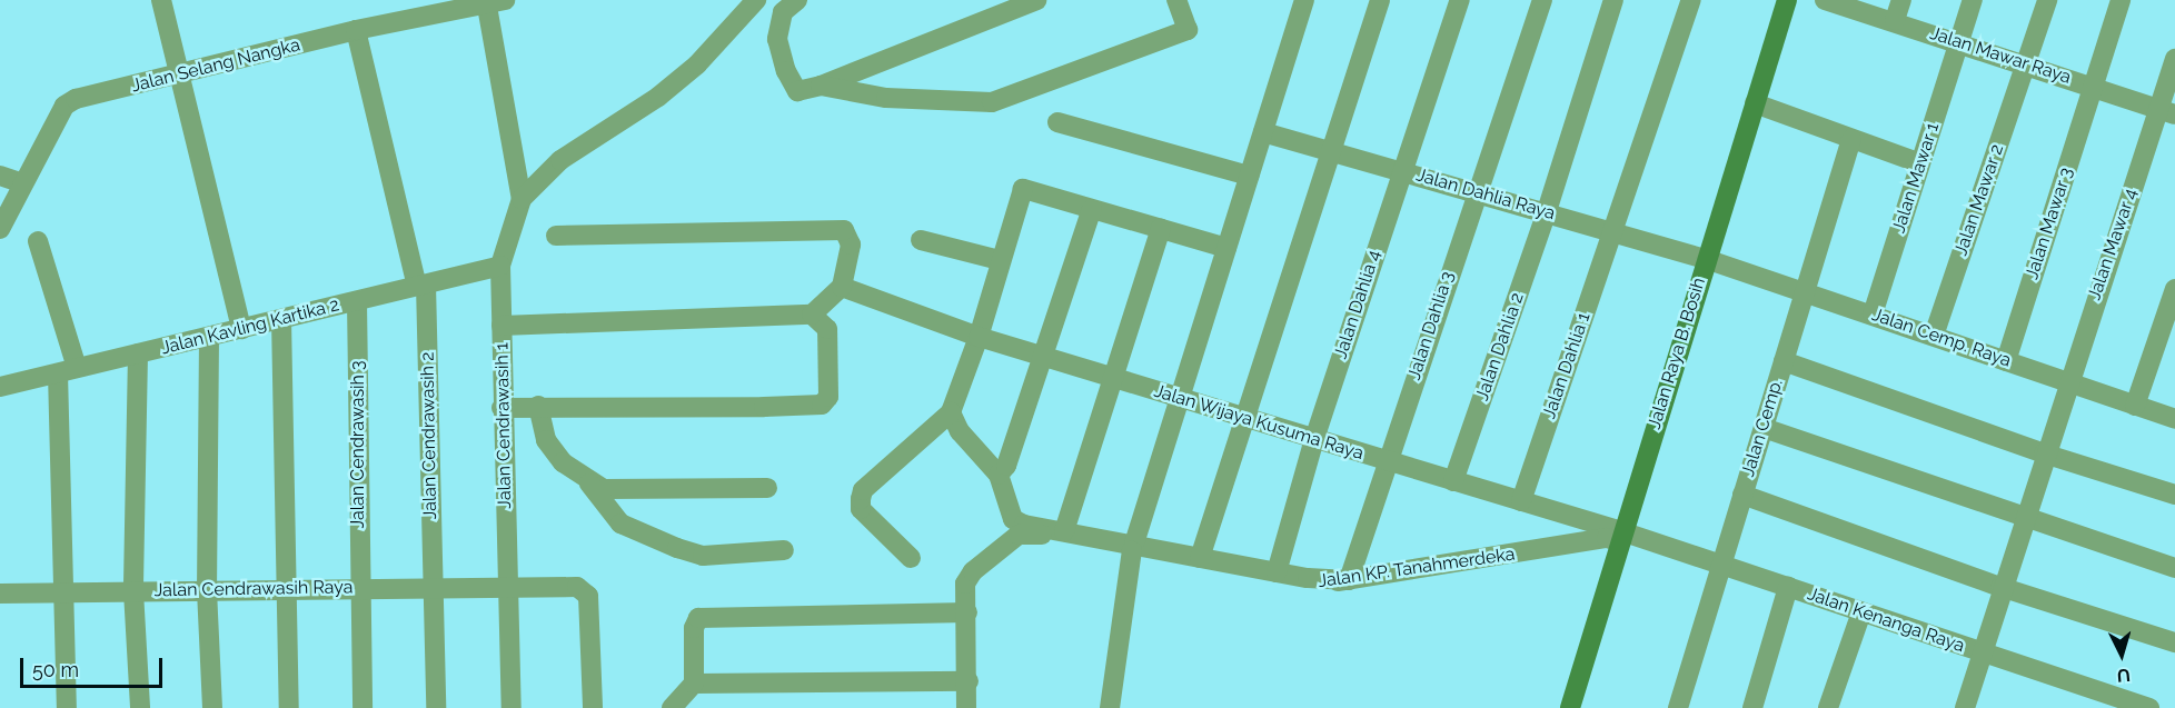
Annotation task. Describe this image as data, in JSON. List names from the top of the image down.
{
  "streets": {
    "main road": ["Jalan Raya B. Bosih"],
    "street": [
      "Jalan Mawar Raya",
      "Jalan Selang Nangka",
      "Jalan Mawar 1",
      "Jalan Dahlia Raya",
      "Jalan Mawar 2",
      "Jalan Mawar 3",
      "Jalan Mawar 4",
      "Jalan Dahlia 4",
      "Jalan Dahlia 3",
      "Jalan Kavling Kartika 2",
      "Jalan Cemp. Raya",
      "Jalan Dahlia 2",
      "Jalan Dahlia 1",
      "Jalan Wijaya Kusuma Raya",
      "Jalan Cendrawasih 1",
      "Jalan Cemp.",
      "Jalan Cendrawasih 2",
      "Jalan Cendrawasih 3",
      "Jalan KP. Tanahmerdeka",
      "Jalan Cendrawasih Raya",
      "Jalan Kenanga Raya"
    ]
  },
  "crossings": [
    ["Jalan Mawar Raya", "Jalan Mawar 1"],
    ["Jalan Mawar Raya", "Jalan Mawar 2"],
    ["Jalan Mawar Raya", "Jalan Mawar 3"],
    ["Jalan Mawar Raya", "Jalan Mawar 4"],
    ["Jalan Selang Nangka", "Jalan Cendrawasih 2"],
    ["Jalan Mawar 1", "Jalan Cemp. Raya"],
    ["Jalan Dahlia Raya", "Jalan Dahlia 4"],
    ["Jalan Dahlia Raya", "Jalan Dahlia 3"],
    ["Jalan Dahlia Raya", "Jalan Cemp. Raya"],
    ["Jalan Dahlia Raya", "Jalan Dahlia 2"],
    ["Jalan Dahlia Raya", "Jalan Raya B. Bosih"],
    ["Jalan Dahlia Raya", "Jalan Dahlia 1"],
    ["Jalan Mawar 2", "Jalan Cemp. Raya"],
    ["Jalan Mawar 3", "Jalan Cemp. Raya"],
    ["Jalan Mawar 4", "Jalan Cemp. Raya"],
    ["Jalan Mawar 4", "Jalan Kenanga Raya"],
    ["Jalan Dahlia 4", "Jalan Wijaya Kusuma Raya"],
    ["Jalan Dahlia 3", "Jalan Wijaya Kusuma Raya"],
    ["Jalan Dahlia 3", "Jalan KP. Tanahmerdeka"],
    ["Jalan Kavling Kartika 2", "Jalan Cendrawasih 1"],
    ["Jalan Kavling Kartika 2", "Jalan Cendrawasih 2"],
    ["Jalan Kavling Kartika 2", "Jalan Cendrawasih 3"],
    ["Jalan Cemp. Raya", "Jalan Raya B. Bosih"],
    ["Jalan Cemp. Raya", "Jalan Cemp."],
    ["Jalan Dahlia 2", "Jalan Wijaya Kusuma Raya"],
    ["Jalan Raya B. Bosih", "Jalan Wijaya Kusuma Raya"],
    ["Jalan Raya B. Bosih", "Jalan KP. Tanahmerdeka"],
    ["Jalan Raya B. Bosih", "Jalan Kenanga Raya"],
    ["Jalan Dahlia 1", "Jalan Wijaya Kusuma Raya"],
    ["Jalan Wijaya Kusuma Raya", "Jalan KP. Tanahmerdeka"],
    ["Jalan Wijaya Kusuma Raya", "Jalan Kenanga Raya"],
    ["Jalan Cendrawasih 1", "Jalan Cendrawasih Raya"],
    ["Jalan Cemp.", "Jalan Kenanga Raya"],
    ["Jalan Cendrawasih 2", "Jalan Cendrawasih Raya"],
    ["Jalan Cendrawasih 3", "Jalan Cendrawasih Raya"],
    ["Jalan KP. Tanahmerdeka", "Jalan Kenanga Raya"]
  ],
  "scale_bar": "50 m",
  "north": "bottom"
}
